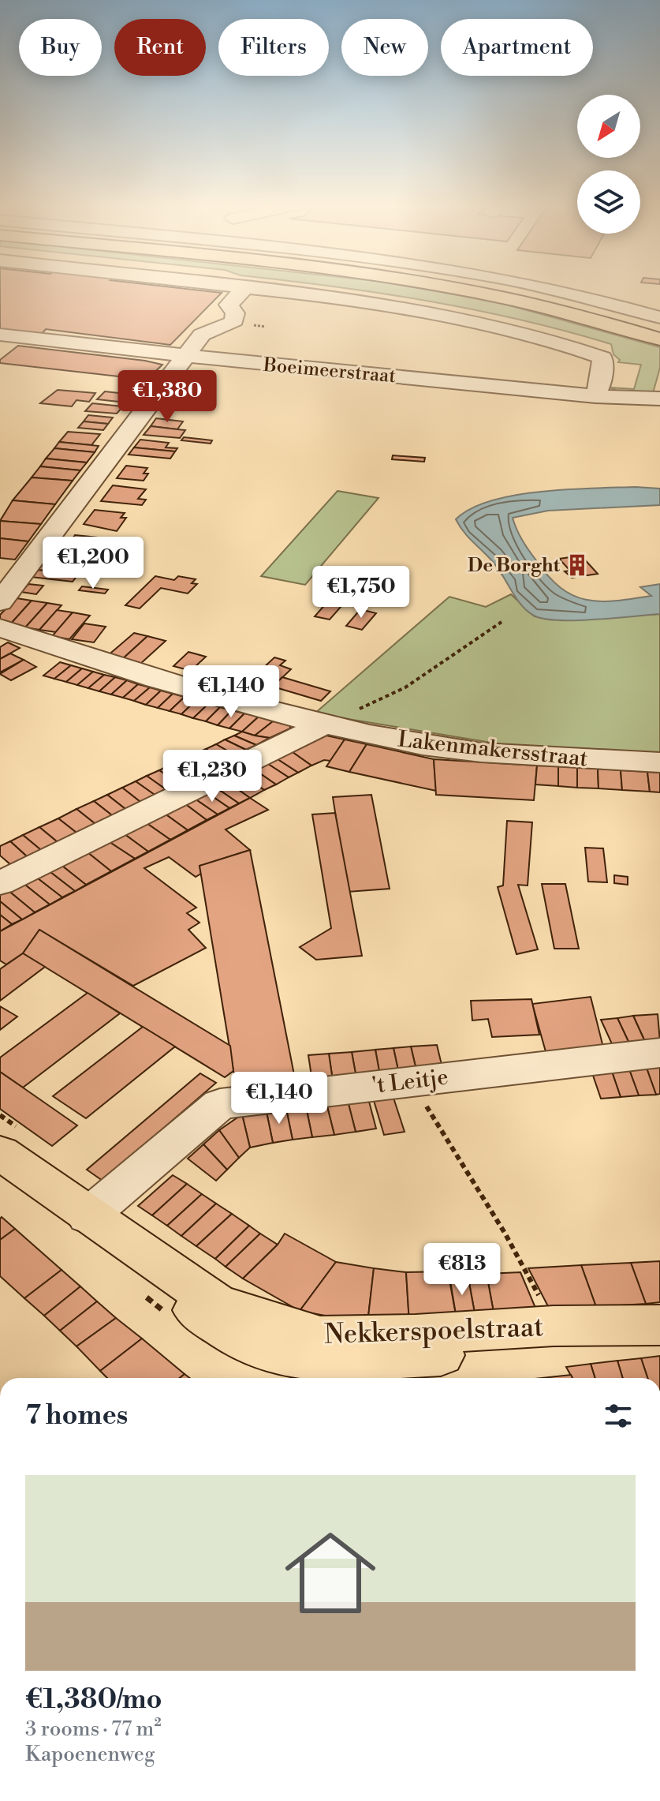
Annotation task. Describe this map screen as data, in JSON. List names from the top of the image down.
{
  "streets": {
    "main road": ["Nekkerspoelstraat"],
    "street": ["Boeimeerstraat", "Lakenmakersstraat", "'t Leitje"]
  },
  "crossings": [
    ["'t Leitje", "Nekkerspoelstraat"]
  ],
  "places": {
    "building": ["De Borght"]
  },
  "north": "bottom left",
  "page": {
    "chip": [
      "Buy",
      "Rent",
      "Filters",
      "New",
      "Apartment"
    ],
    "price": [
      "€1,380",
      "€1,200",
      "€1,750",
      "€1,140",
      "€1,230",
      "€1,140",
      "€813"
    ],
    "heading": "7 homes",
    "list": [
      {
        "name": "€1,380/mo",
        "note": "3 rooms · 77 m² · Kapoenenweg"
      }
    ]
  }
}
